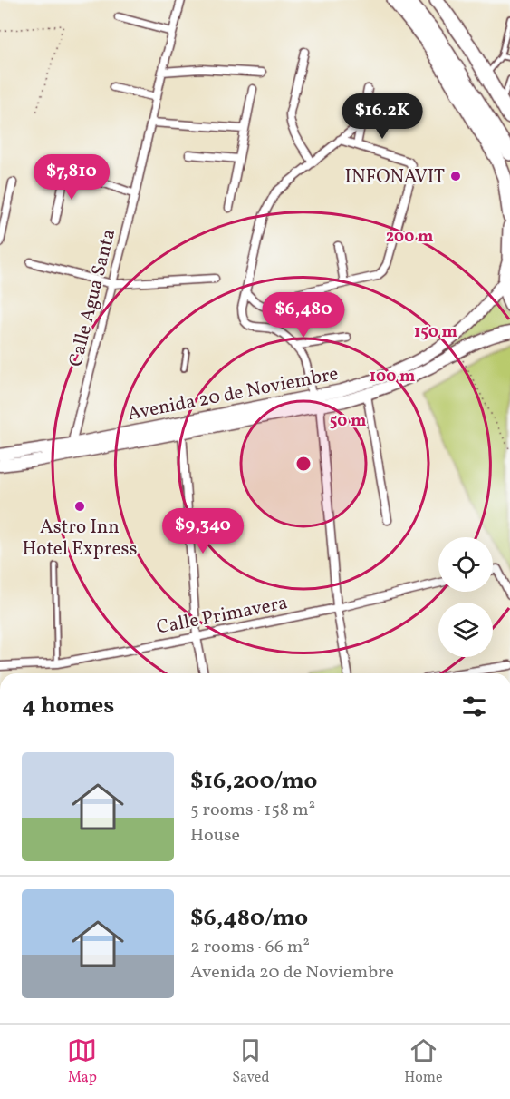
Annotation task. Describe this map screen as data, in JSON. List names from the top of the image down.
{
  "streets": {
    "main road": ["Avenida 20 de Noviembre"],
    "street": ["Calle Agua Santa", "Calle Primavera"]
  },
  "crossings": [
    ["Calle Agua Santa", "Avenida 20 de Noviembre"]
  ],
  "places": ["INFONAVIT", "Astro Inn Hotel Express"],
  "page": {
    "price": [
      "$16.2K",
      "$7,810",
      "$6,480",
      "$9,340"
    ],
    "heading": "4 homes",
    "list": [
      {
        "name": "$16,200/mo",
        "note": "5 rooms · 158 m² · House"
      },
      {
        "name": "$6,480/mo",
        "note": "2 rooms · 66 m² · Avenida 20 de Noviembre"
      }
    ],
    "tabs": ["Map", "Saved", "Home"]
  },
  "rings": [
    "200 m",
    "150 m",
    "100 m",
    "50 m"
  ]
}
